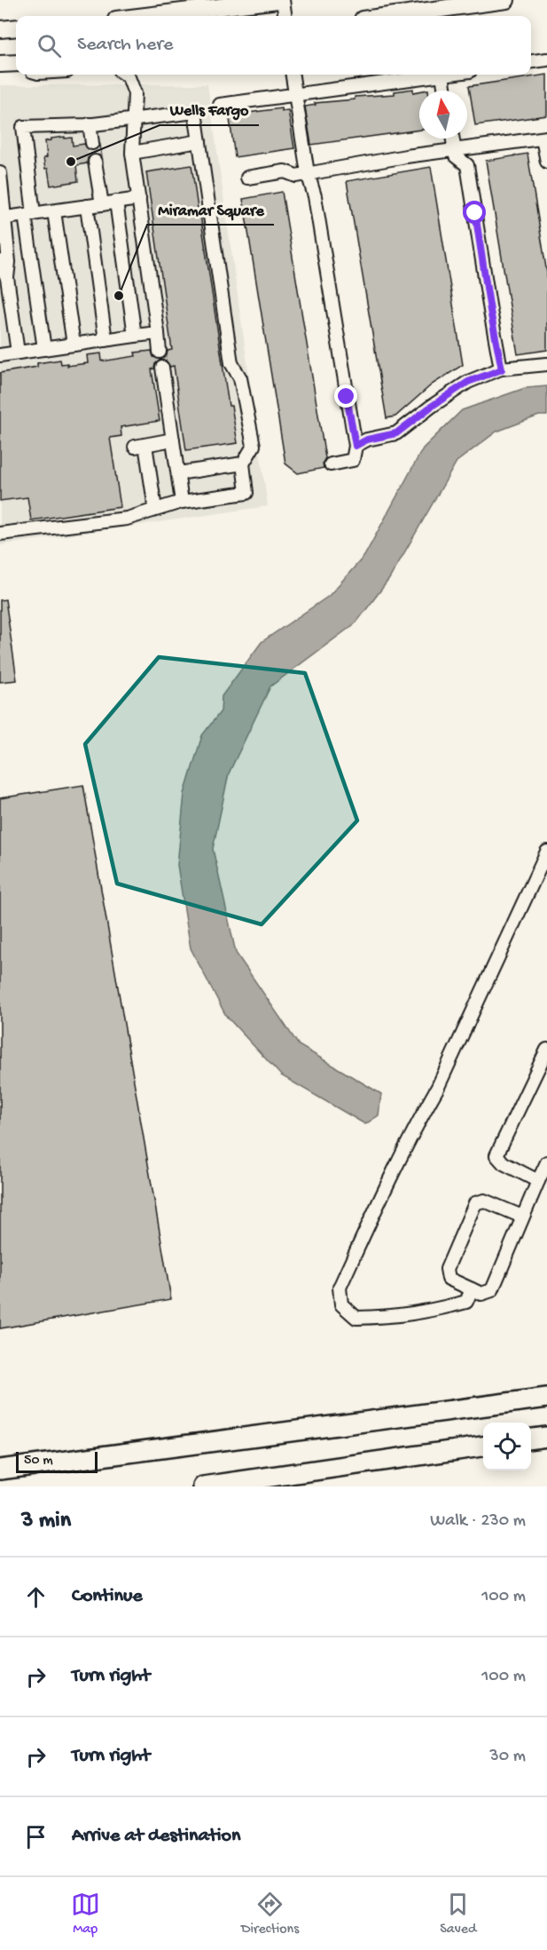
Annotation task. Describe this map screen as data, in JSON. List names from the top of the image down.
{
  "places": ["Wells Fargo", "Miramar Square"],
  "scale_bar": "50 m",
  "north": "top",
  "page": {
    "search": "Search here",
    "scale": "50 m",
    "heading": ["3 min", "Walk · 230 m"],
    "list": [
      ["Continue", "100 m"],
      ["Turn right", "100 m"],
      ["Turn right", "30 m"],
      "Arrive at destination"
    ],
    "nav": ["Map", "Directions", "Saved"]
  }
}
